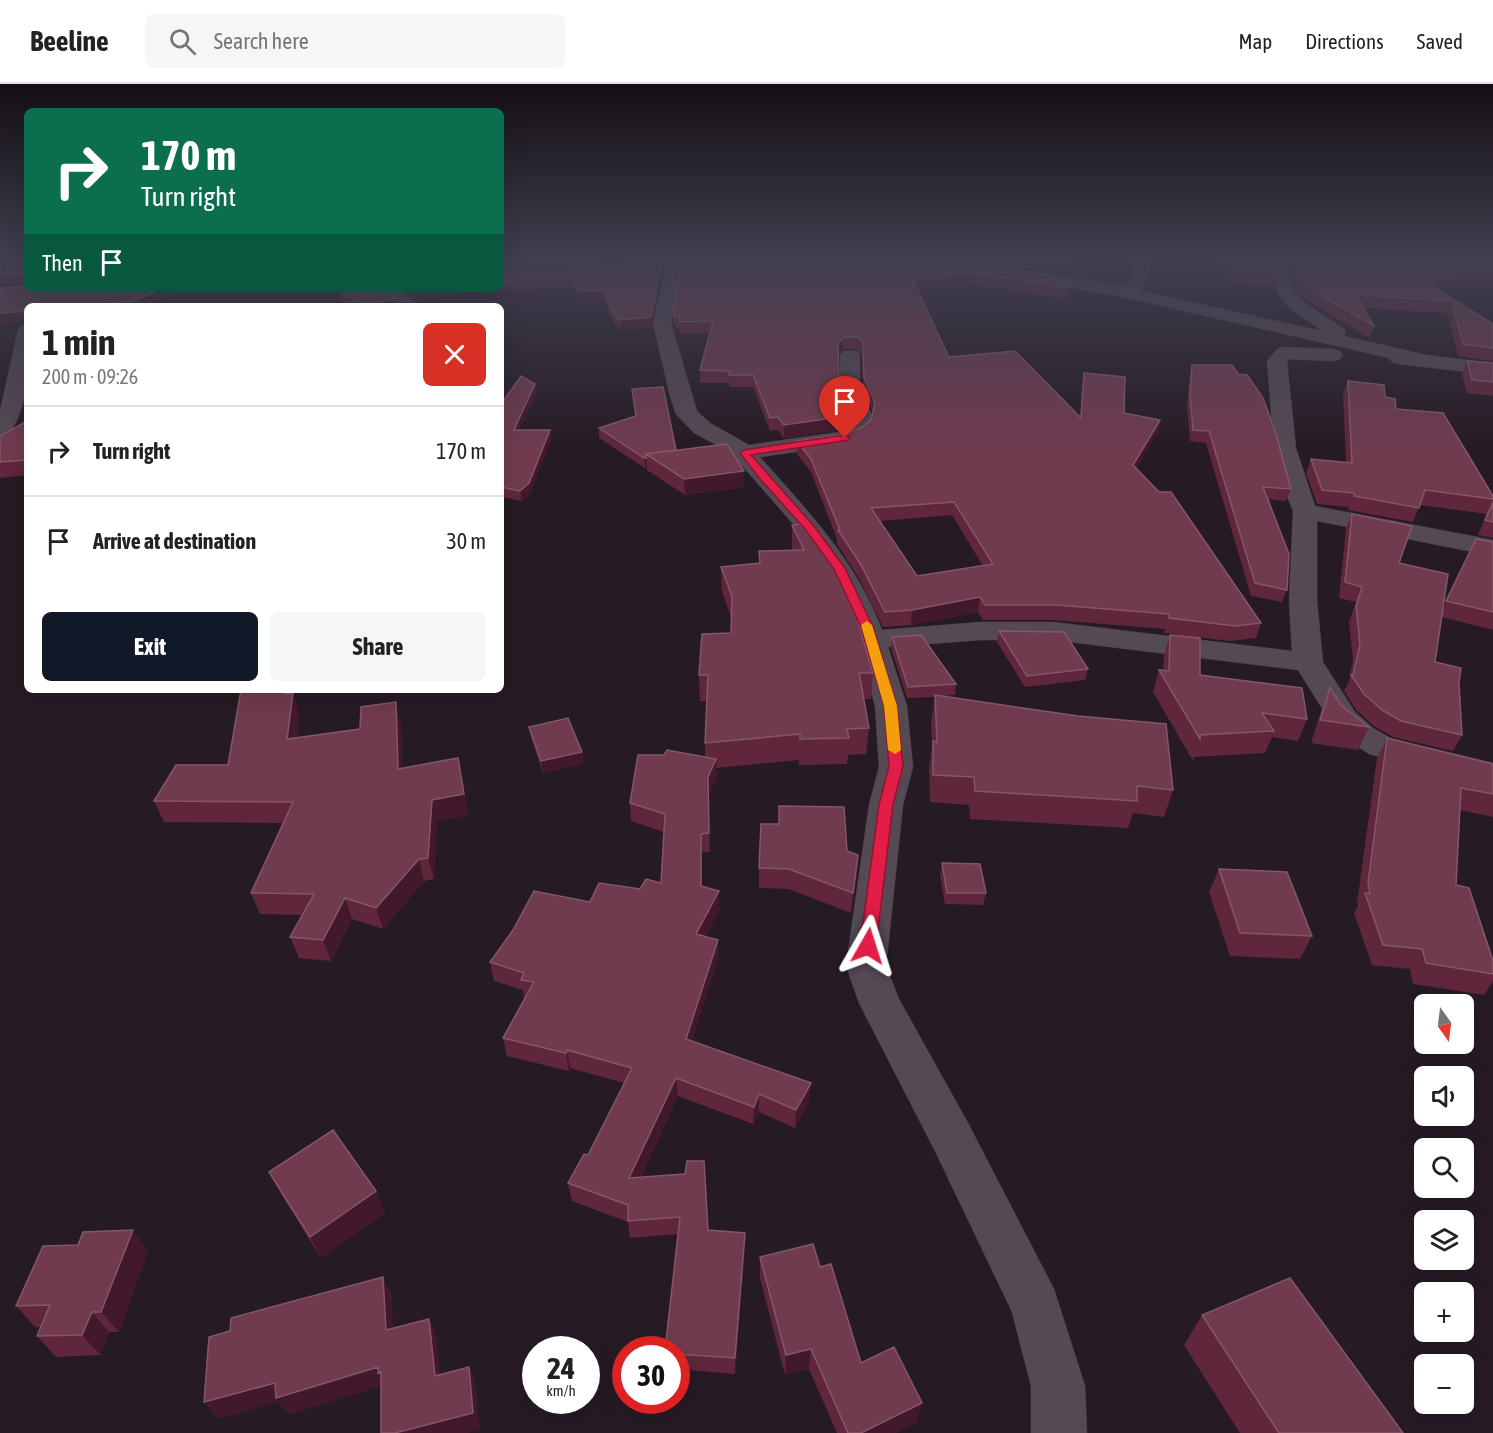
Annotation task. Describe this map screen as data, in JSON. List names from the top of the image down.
{
  "north": "bottom",
  "page": {
    "header": "Beeline",
    "search": "Search here",
    "nav": ["Map", "Directions", "Saved"],
    "turn": ["170 m", "Turn right"],
    "then": "Then",
    "heading": ["1 min", "200 m · 09:26"],
    "list": [
      {
        "name": "Turn right",
        "value": "170 m"
      },
      {
        "name": "Arrive at destination",
        "value": "30 m"
      }
    ],
    "buttons": ["Exit", "Share"],
    "map_buttons": ["+", "−"],
    "speed": "24 km/h",
    "limit": "30"
  }
}
